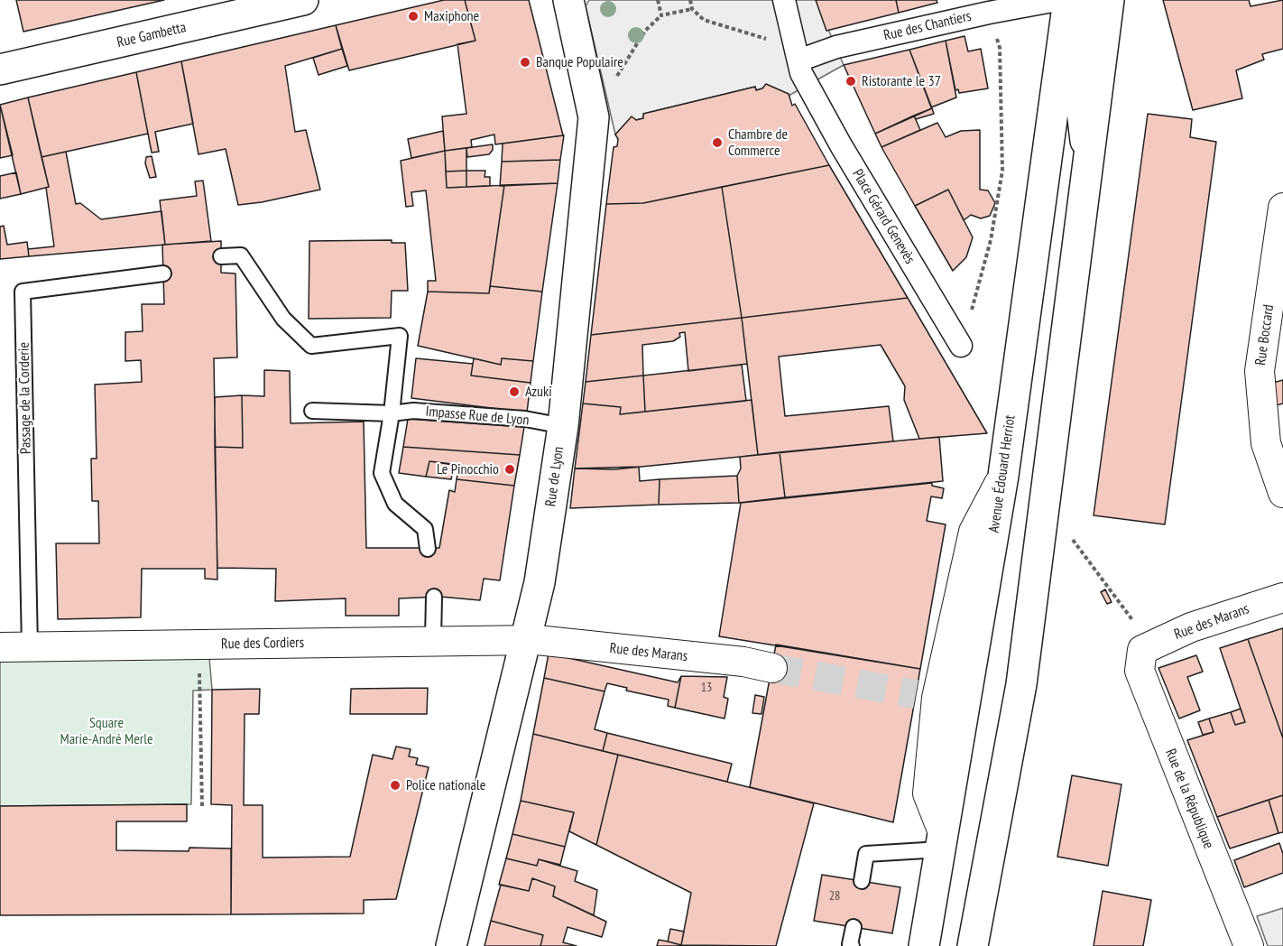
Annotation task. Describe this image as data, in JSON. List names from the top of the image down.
{
  "streets": {
    "main road": ["Rue Gambetta", "Avenue Édouard Herriot", "Rue de Lyon"],
    "street": [
      "Rue des Chantiers",
      "Place Gérard Genevès",
      "Rue Boccard",
      "Rue des Marans",
      "Rue des Cordiers",
      "Rue de la République"
    ],
    "lane": ["Passage de la Corderie", "Impasse Rue de Lyon"]
  },
  "crossings": [
    ["Rue des Chantiers", "Place Gérard Genevès"],
    ["Passage de la Corderie", "Rue des Cordiers"],
    ["Impasse Rue de Lyon", "Rue de Lyon"],
    ["Rue de Lyon", "Rue des Marans"],
    ["Rue de Lyon", "Rue des Cordiers"],
    ["Rue des Marans", "Rue des Cordiers"],
    ["Rue des Marans", "Rue de la République"]
  ],
  "parks": ["Square Marie-André Merle"],
  "places": [
    "Maxiphone",
    "Banque Populaire",
    "Ristorante le 37",
    "Chambre de Commerce",
    "Azuki",
    "Le Pinocchio",
    "Police nationale"
  ],
  "house_numbers": ["13", "28"]
}
